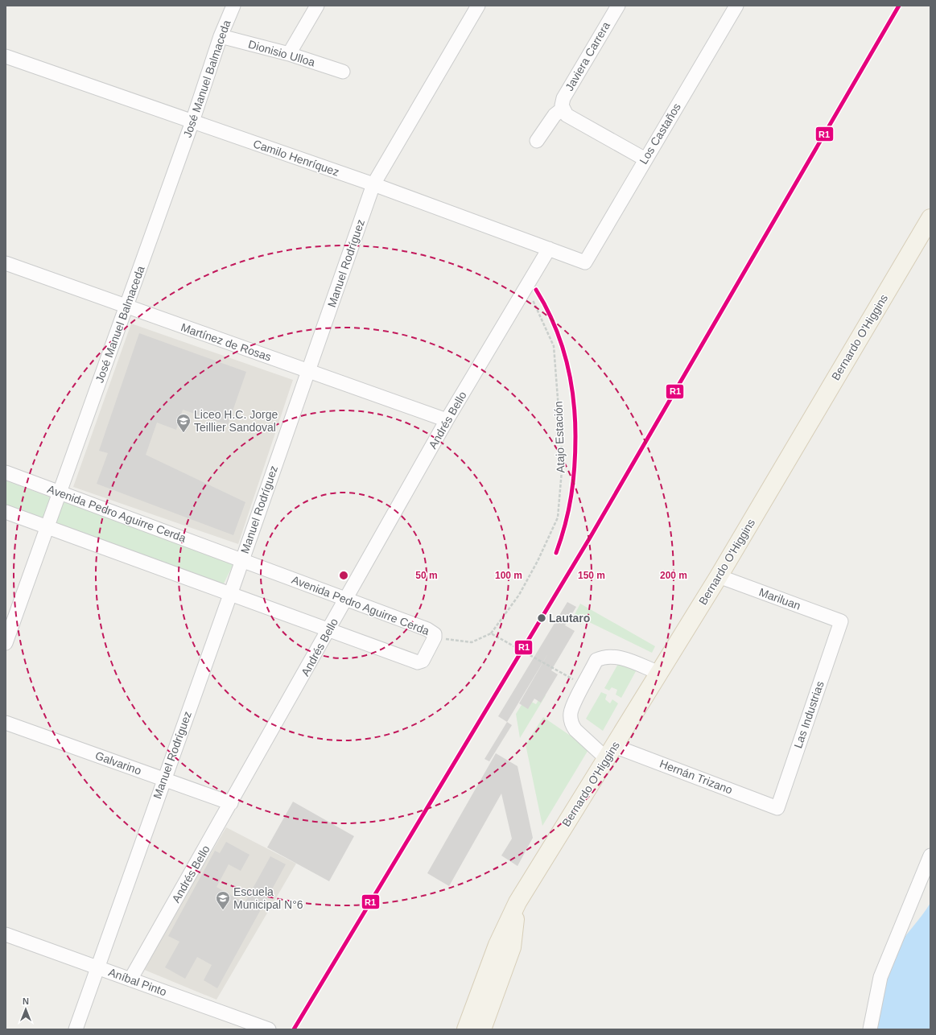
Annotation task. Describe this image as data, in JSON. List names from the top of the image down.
{
  "streets": {
    "main road": ["Bernardo O'Higgins"],
    "street": [
      "Dionisio Ulloa",
      "Javiera Carrera",
      "José Manuel Balmaceda",
      "Los Castaños",
      "Camilo Henríquez",
      "Manuel Rodríguez",
      "Martínez de Rosas",
      "Andrés Bello",
      "Avenida Pedro Aguirre Cerda",
      "Mariluan",
      "Las Industrias",
      "Galvarino",
      "Hernán Trizano",
      "Aníbal Pinto"
    ],
    "path": ["Atajo Estación"]
  },
  "crossings": [
    ["Dionisio Ulloa", "José Manuel Balmaceda"],
    ["José Manuel Balmaceda", "Camilo Henríquez"],
    ["José Manuel Balmaceda", "Martínez de Rosas"],
    ["José Manuel Balmaceda", "Avenida Pedro Aguirre Cerda"],
    ["Los Castaños", "Camilo Henríquez"],
    ["Camilo Henríquez", "Manuel Rodríguez"],
    ["Camilo Henríquez", "Andrés Bello"],
    ["Manuel Rodríguez", "Martínez de Rosas"],
    ["Manuel Rodríguez", "Avenida Pedro Aguirre Cerda"],
    ["Manuel Rodríguez", "Galvarino"],
    ["Manuel Rodríguez", "Aníbal Pinto"],
    ["Bernardo O'Higgins", "Mariluan"],
    ["Bernardo O'Higgins", "Hernán Trizano"],
    ["Martínez de Rosas", "Andrés Bello"],
    ["Andrés Bello", "Atajo Estación"],
    ["Andrés Bello", "Avenida Pedro Aguirre Cerda"],
    ["Andrés Bello", "Galvarino"],
    ["Andrés Bello", "Aníbal Pinto"],
    ["Mariluan", "Las Industrias"],
    ["Las Industrias", "Hernán Trizano"]
  ],
  "places": {
    "school or university": ["Liceo H.C. Jorge Teillier Sandoval", "Escuela Municipal N°6"],
    "other": ["Lautaro"]
  },
  "lines": ["transit line R1"],
  "north": "top",
  "rings": [
    "50 m",
    "100 m",
    "150 m",
    "200 m"
  ]
}
